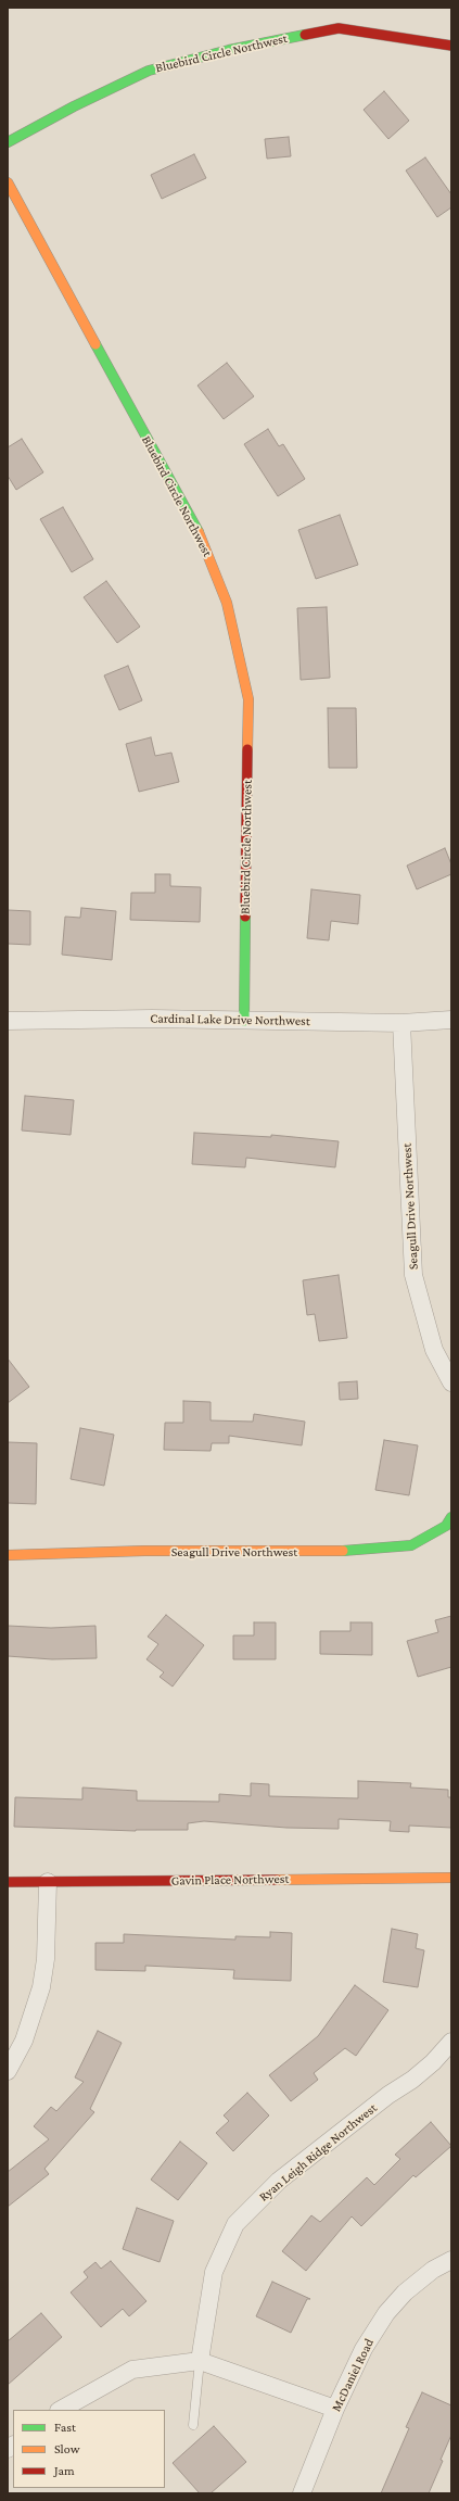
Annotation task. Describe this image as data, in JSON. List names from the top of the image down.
{
  "streets": {
    "street": [
      "Bluebird Circle Northwest",
      "Cardinal Lake Drive Northwest",
      "Seagull Drive Northwest",
      "Gavin Place Northwest",
      "Ryan Leigh Ridge Northwest",
      "McDaniel Road"
    ]
  },
  "crossings": [
    ["Bluebird Circle Northwest", "Cardinal Lake Drive Northwest"],
    ["Cardinal Lake Drive Northwest", "Seagull Drive Northwest"]
  ],
  "legend": ["Fast", "Slow", "Jam"]
}
